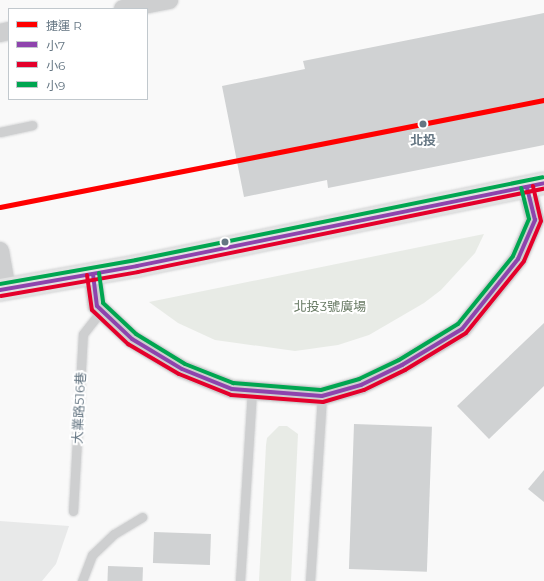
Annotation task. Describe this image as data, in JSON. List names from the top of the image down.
{
  "streets": {
    "lane": ["大業路516巷"]
  },
  "parks": ["北投3號廣場"],
  "places": ["北投"],
  "lines": [
    "metro line R",
    "transit line 小9",
    "transit line 小7",
    "transit line 小6"
  ],
  "legend": [
    "捷運 R",
    "小7",
    "小6",
    "小9"
  ]
}
